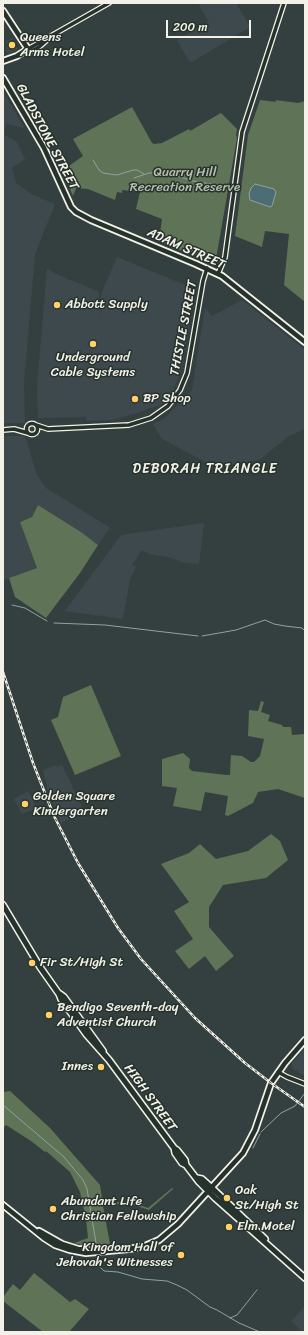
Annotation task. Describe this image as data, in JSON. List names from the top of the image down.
{
  "streets": {
    "highway": ["HIGH STREET"],
    "main road": ["GLADSTONE STREET", "ADAM STREET"],
    "street": ["THISTLE STREET"]
  },
  "crossings": [
    ["GLADSTONE STREET", "ADAM STREET"],
    ["ADAM STREET", "THISTLE STREET"]
  ],
  "districts": ["DEBORAH TRIANGLE"],
  "parks": ["Quarry Hill Recreation Reserve"],
  "places": [
    "Queens Arms Hotel",
    "Abbott Supply",
    "Underground Cable Systems",
    "BP Shop",
    "Golden Square Kindergarten",
    "Fir St/High St",
    "Bendigo Seventh-day Adventist Church",
    "Innes",
    "Oak St/High St",
    "Abundant Life Christian Fellowship",
    "Elm Motel",
    "Kingdom Hall of Jehovah's Witnesses"
  ],
  "scale_bar": "200 m"
}
